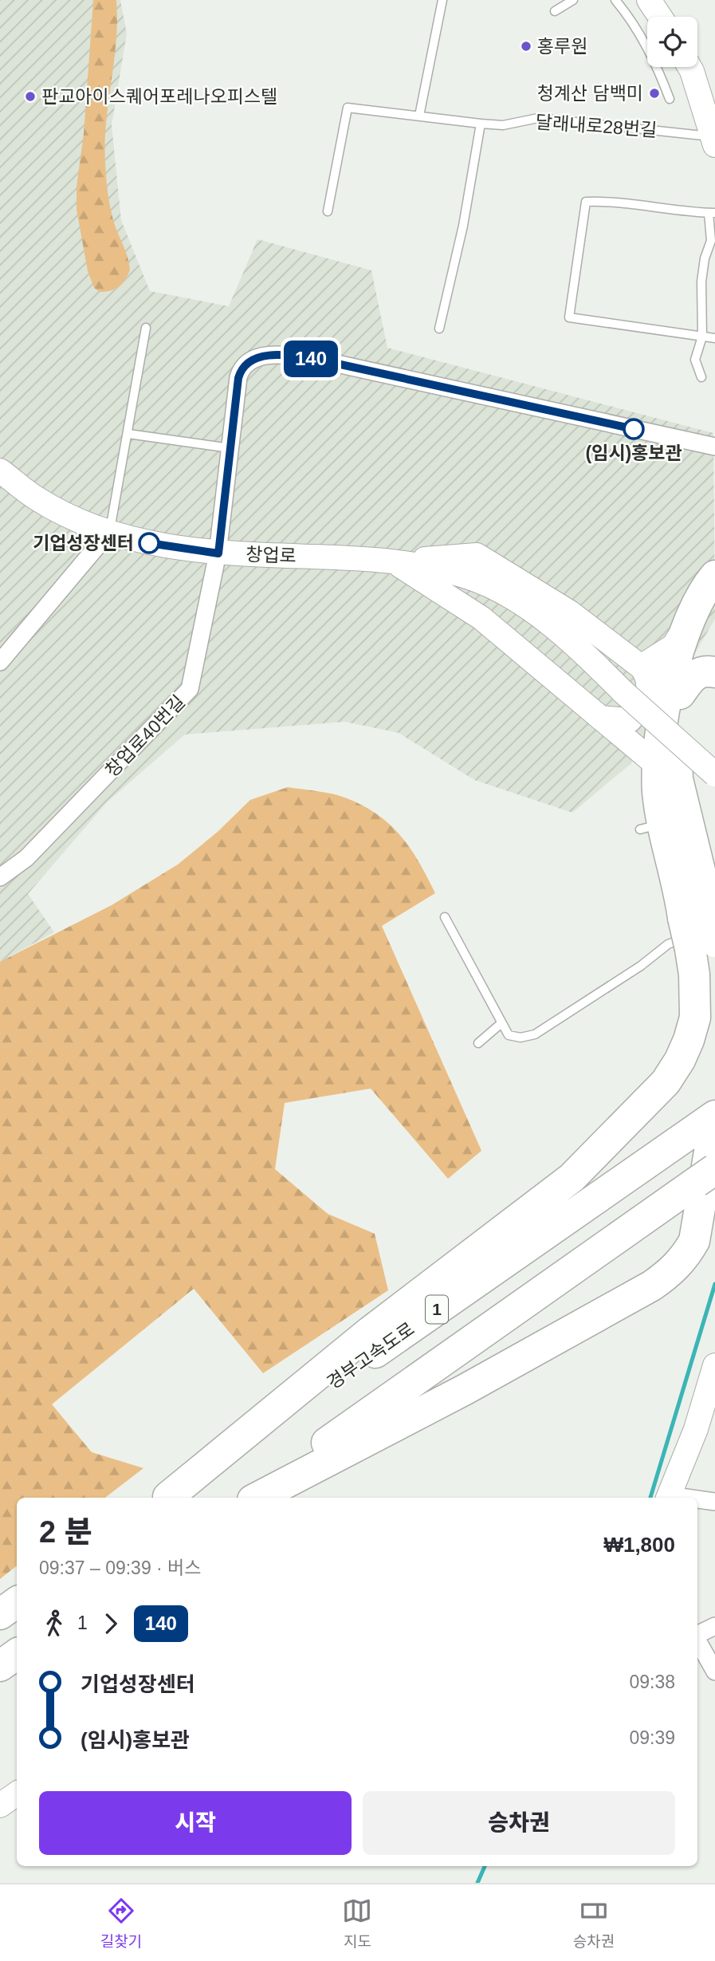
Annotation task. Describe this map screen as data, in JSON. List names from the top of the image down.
{
  "streets": {
    "highway": ["1", "경부고속도로"],
    "street": ["창업로", "창업로40번길"],
    "lane": ["달래내로28번길"]
  },
  "crossings": [
    ["창업로", "창업로40번길"]
  ],
  "places": [
    "홍루원",
    "청계산 담백미",
    "판교아이스퀘어포레나오피스텔",
    "(임시)홍보관",
    "기업성장센터"
  ],
  "lines": ["bus line 140"],
  "page": {
    "on_map": "140",
    "heading": ["2 분", "09:37 – 09:39 · 버스", "₩1,800"],
    "legs": ["1", "140"],
    "list": [
      {
        "name": "기업성장센터",
        "value": "09:38"
      },
      {
        "name": "(임시)홍보관",
        "value": "09:39"
      }
    ],
    "buttons": ["시작", "승차권"],
    "tabs": ["길찾기", "지도", "승차권"]
  }
}
